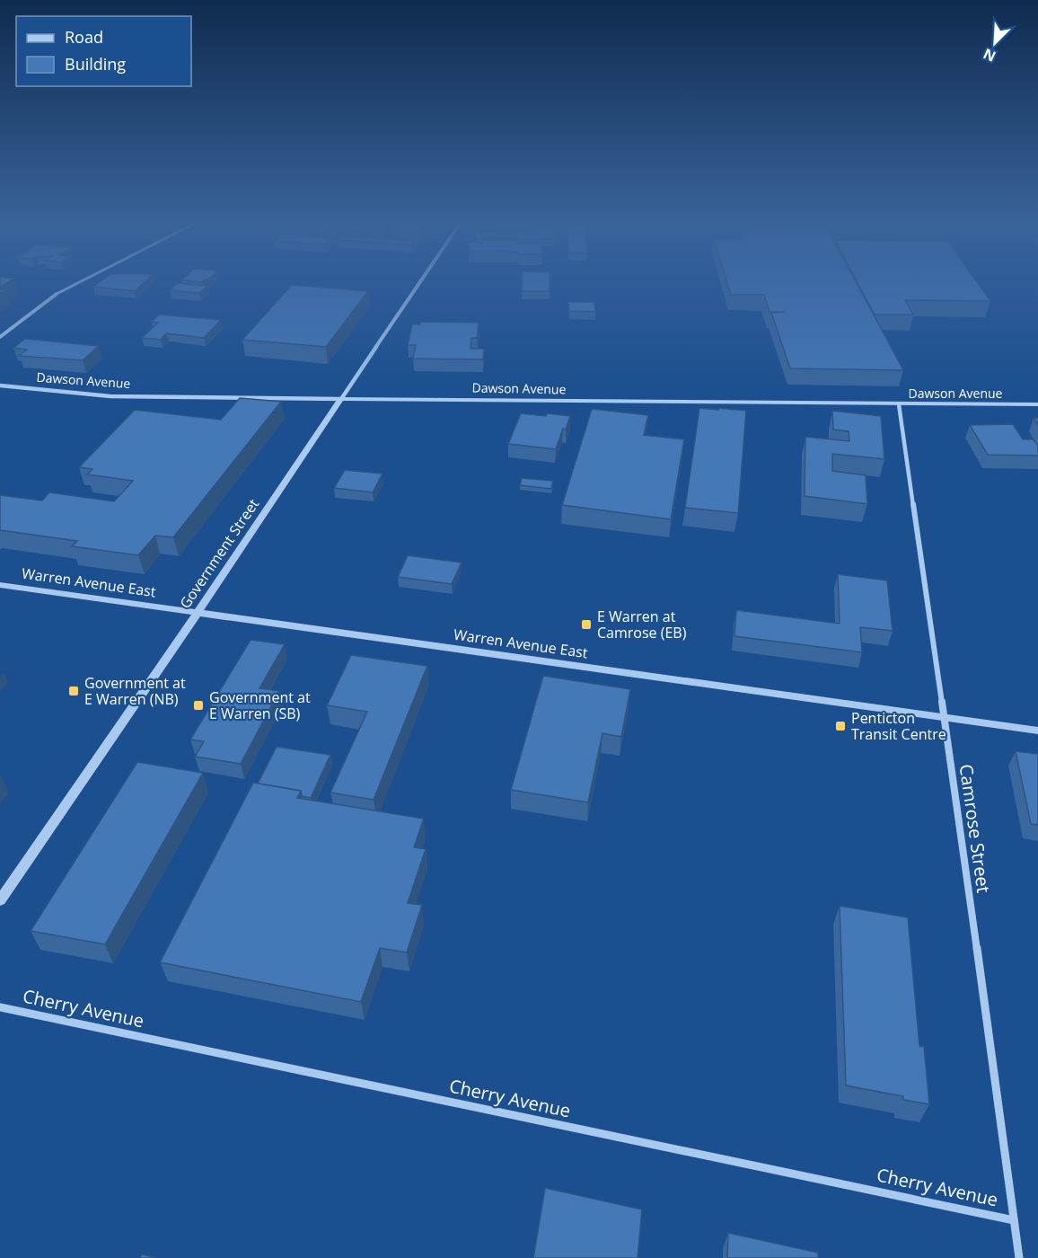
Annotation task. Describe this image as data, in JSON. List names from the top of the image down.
{
  "streets": {
    "street": [
      "Dawson Avenue",
      "Government Street",
      "Warren Avenue East",
      "Camrose Street",
      "Cherry Avenue"
    ]
  },
  "crossings": [
    ["Dawson Avenue", "Government Street"],
    ["Dawson Avenue", "Camrose Street"],
    ["Government Street", "Warren Avenue East"],
    ["Warren Avenue East", "Camrose Street"],
    ["Camrose Street", "Cherry Avenue"]
  ],
  "places": {
    "transit": [
      "E Warren at Camrose (EB)",
      "Government at E Warren (NB)",
      "Government at E Warren (SB)",
      "Penticton Transit Centre"
    ]
  },
  "legend": ["Road", "Building"],
  "north": "bottom left"
}
